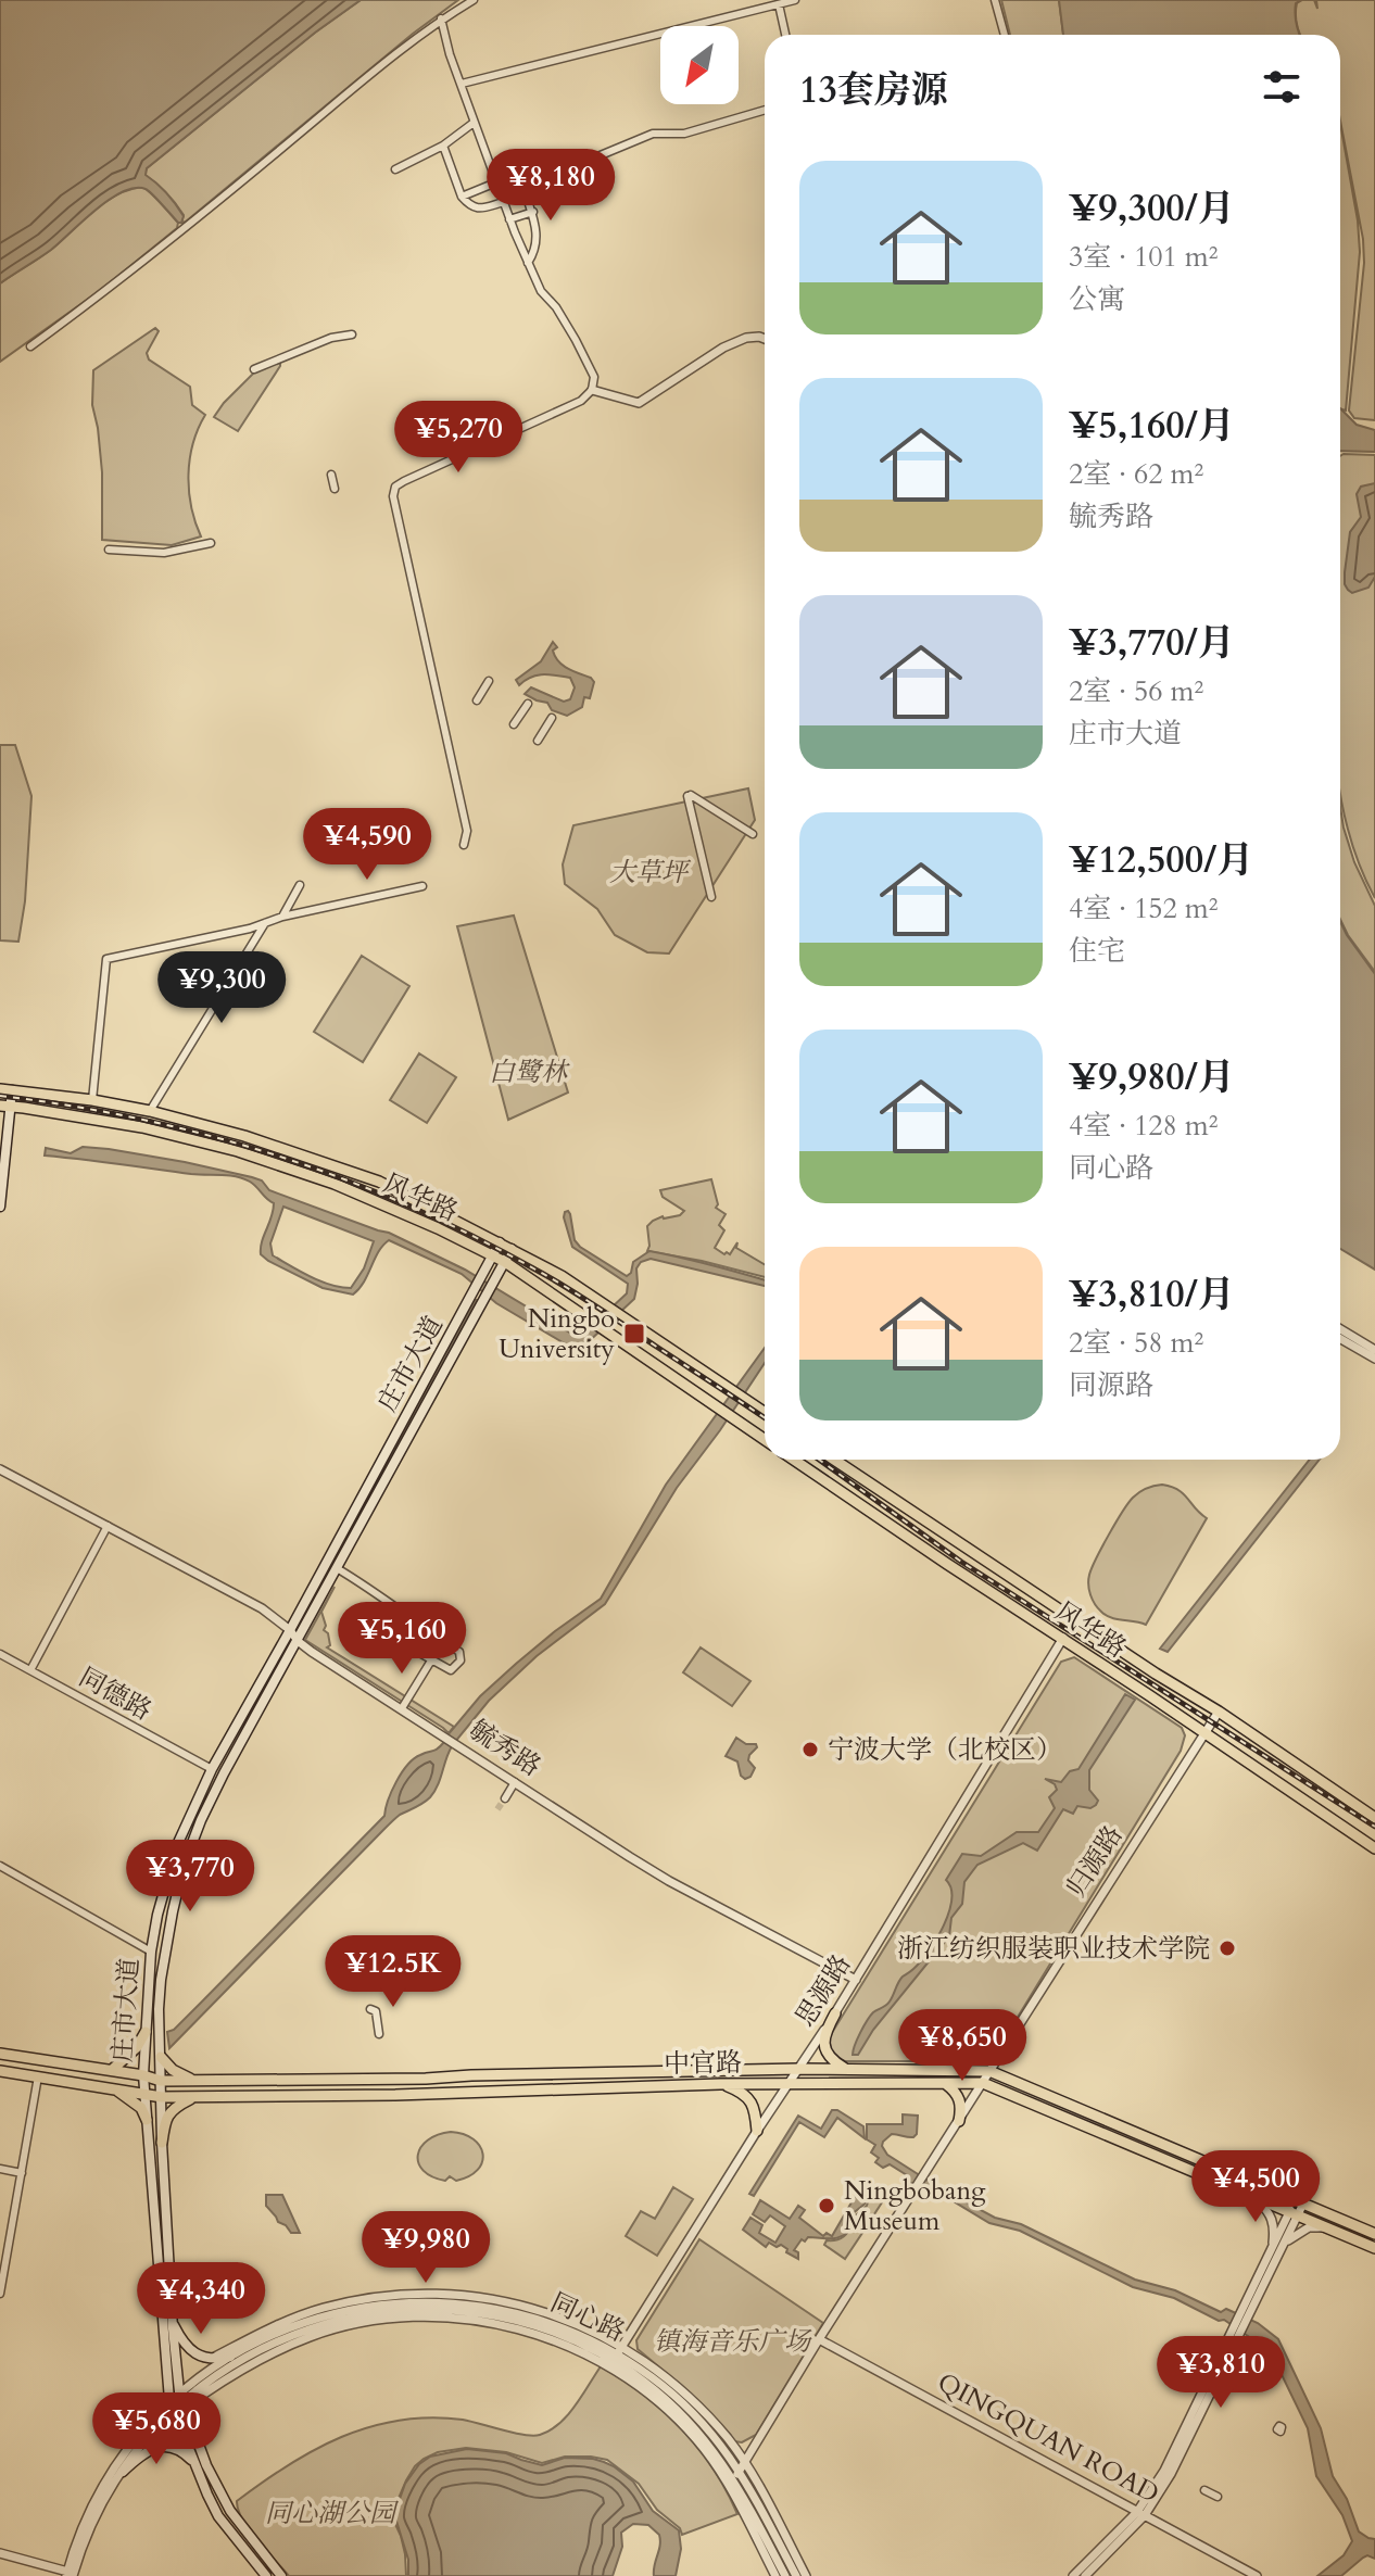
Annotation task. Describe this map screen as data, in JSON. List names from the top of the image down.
{
  "streets": {
    "main road": ["风华路", "庄市大道", "中官路"],
    "street": [
      "同德路",
      "毓秀路",
      "归源路",
      "思源路",
      "同心路",
      "QINGQUAN ROAD"
    ]
  },
  "crossings": [
    ["风华路", "庄市大道"],
    ["风华路", "归源路"],
    ["风华路", "思源路"],
    ["庄市大道", "同德路"],
    ["庄市大道", "毓秀路"],
    ["庄市大道", "中官路"],
    ["庄市大道", "同心路"],
    ["毓秀路", "思源路"],
    ["归源路", "中官路"],
    ["归源路", "同心路"],
    ["归源路", "QINGQUAN ROAD"],
    ["思源路", "中官路"],
    ["思源路", "同心路"]
  ],
  "parks": [
    "大草坪",
    "白鹭林",
    "镇海音乐广场",
    "同心湖公园"
  ],
  "places": {
    "transit": ["Ningbo University"],
    "other": ["宁波大学（北校区）", "浙江纺织服装职业技术学院", "Ningbobang Museum"]
  },
  "north": "bottom left",
  "page": {
    "heading": "13套房源",
    "list": [
      {
        "name": "¥9,300/月",
        "note": "3室 · 101 m² · 公寓"
      },
      {
        "name": "¥5,160/月",
        "note": "2室 · 62 m² · 毓秀路"
      },
      {
        "name": "¥3,770/月",
        "note": "2室 · 56 m² · 庄市大道"
      },
      {
        "name": "¥12,500/月",
        "note": "4室 · 152 m² · 住宅"
      },
      {
        "name": "¥9,980/月",
        "note": "4室 · 128 m² · 同心路"
      },
      {
        "name": "¥3,810/月",
        "note": "2室 · 58 m² · 同源路"
      }
    ],
    "price": [
      "¥8,180",
      "¥5,270",
      "¥4,590",
      "¥9,300",
      "¥5,160",
      "¥3,770",
      "¥12.5K",
      "¥8,650",
      "¥4,500",
      "¥9,980",
      "¥4,340",
      "¥3,810",
      "¥5,680"
    ]
  }
}
